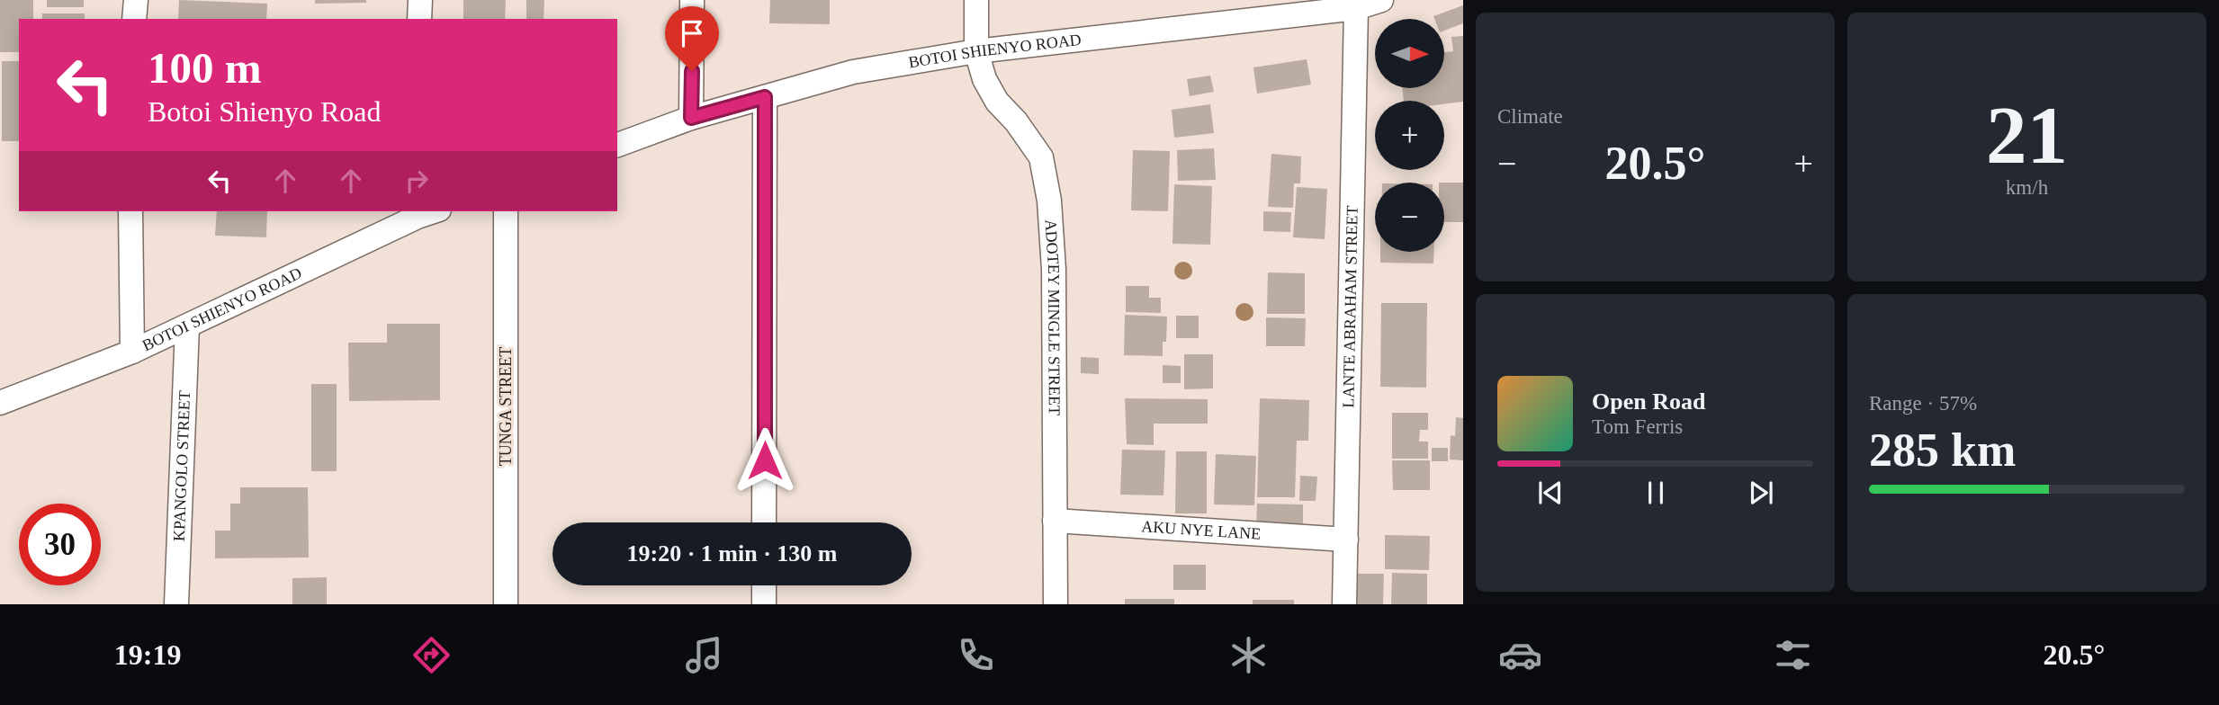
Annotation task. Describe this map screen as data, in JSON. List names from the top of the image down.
{
  "streets": {
    "street": [
      "BOTOI SHIENYO ROAD",
      "LANTE ABRAHAM STREET",
      "ADOTEY MINGLE STREET",
      "TUNGA STREET",
      "KPANGOLO STREET",
      "AKU NYE LANE"
    ]
  },
  "crossings": [
    ["BOTOI SHIENYO ROAD", "LANTE ABRAHAM STREET"],
    ["BOTOI SHIENYO ROAD", "ADOTEY MINGLE STREET"],
    ["BOTOI SHIENYO ROAD", "KPANGOLO STREET"],
    ["LANTE ABRAHAM STREET", "AKU NYE LANE"],
    ["ADOTEY MINGLE STREET", "AKU NYE LANE"]
  ],
  "north": "right",
  "page": {
    "tile": [
      "Climate",
      ["21", "km/h"],
      ["Range · 57%", "285 km"]
    ],
    "map_buttons": ["+", "−"],
    "turn": ["100 m", "Botoi Shienyo Road"],
    "heat": ["−", "20.5°", "+"],
    "song": ["Open Road", "Tom Ferris"],
    "limit": "30",
    "trip": "19:20 · 1 min · 130 m",
    "tabs": ["19:19", "20.5°"]
  }
}
